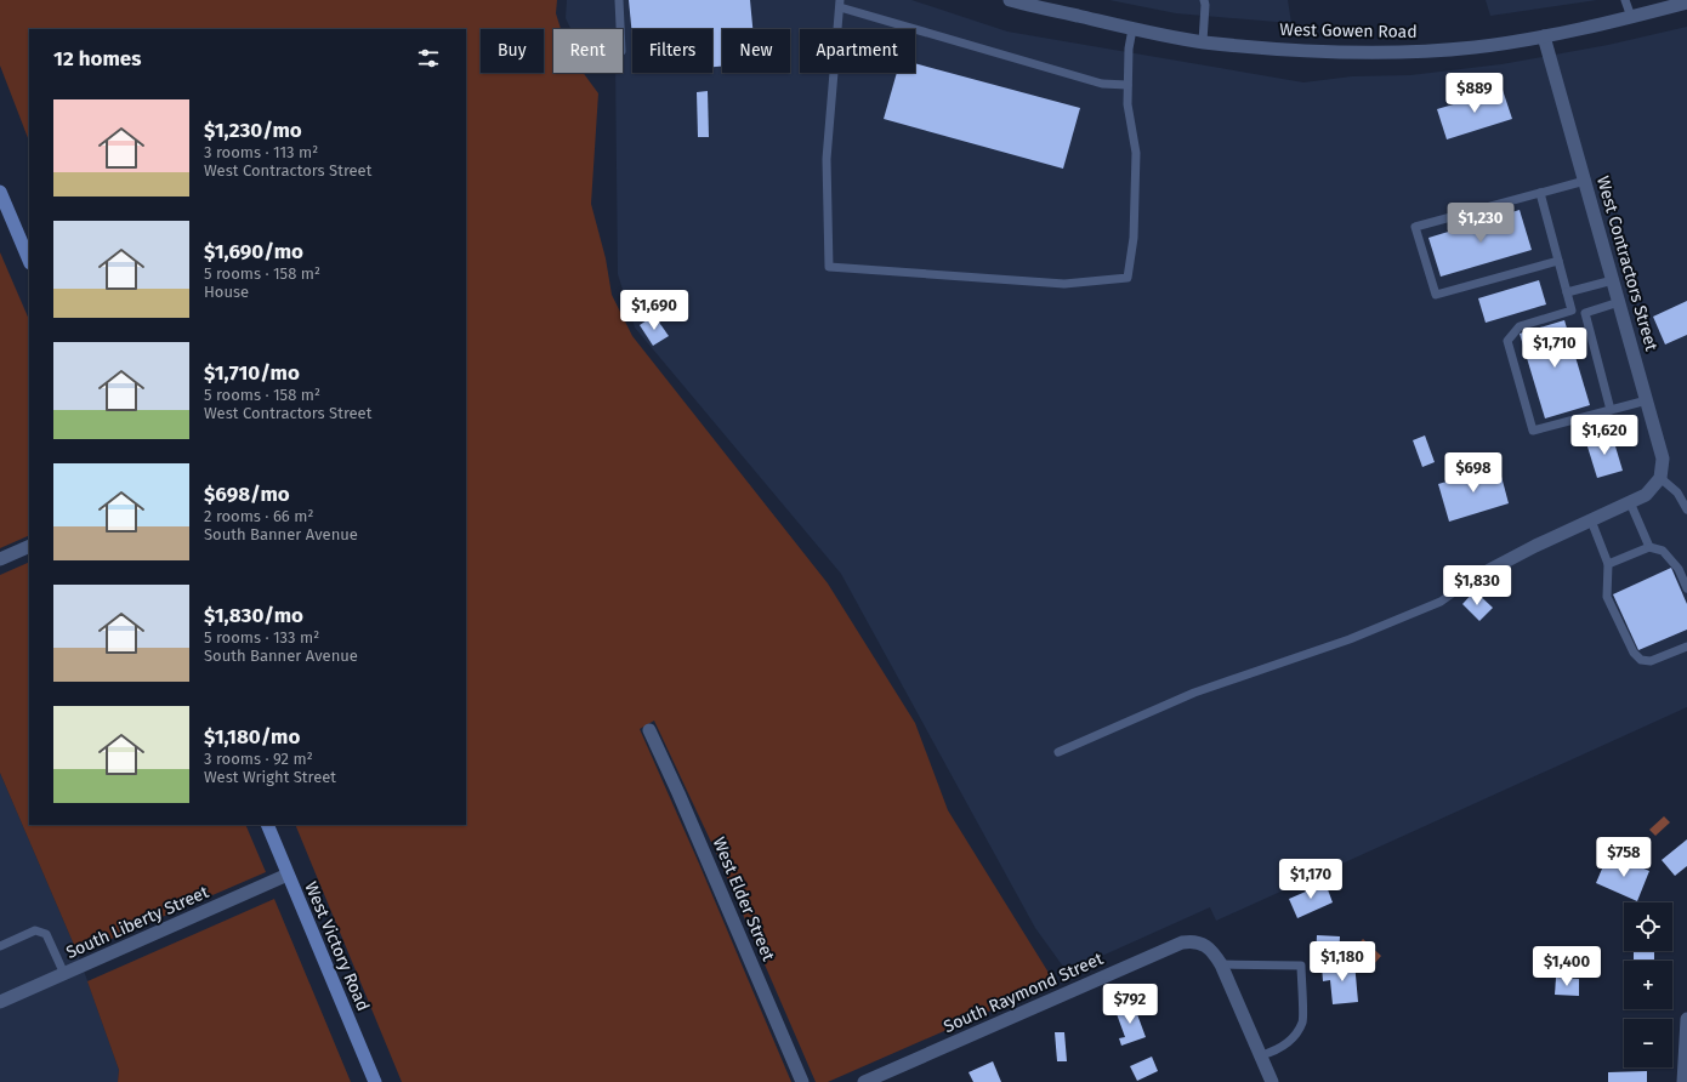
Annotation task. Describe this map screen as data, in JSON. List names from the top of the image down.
{
  "streets": {
    "main road": ["West Victory Road"],
    "street": [
      "West Gowen Road",
      "West Contractors Street",
      "West Elder Street",
      "South Liberty Street",
      "South Raymond Street"
    ]
  },
  "crossings": [
    ["West Gowen Road", "West Contractors Street"],
    ["South Liberty Street", "West Victory Road"]
  ],
  "page": {
    "chip": [
      "Buy",
      "Rent",
      "Filters",
      "New",
      "Apartment"
    ],
    "heading": "12 homes",
    "price": [
      "$889",
      "$1,230",
      "$1,690",
      "$1,710",
      "$1,620",
      "$698",
      "$1,830",
      "$758",
      "$1,170",
      "$1,180",
      "$1,400",
      "$792"
    ],
    "list": [
      {
        "name": "$1,230/mo",
        "note": "3 rooms · 113 m² · West Contractors Street"
      },
      {
        "name": "$1,690/mo",
        "note": "5 rooms · 158 m² · House"
      },
      {
        "name": "$1,710/mo",
        "note": "5 rooms · 158 m² · West Contractors Street"
      },
      {
        "name": "$698/mo",
        "note": "2 rooms · 66 m² · South Banner Avenue"
      },
      {
        "name": "$1,830/mo",
        "note": "5 rooms · 133 m² · South Banner Avenue"
      },
      {
        "name": "$1,180/mo",
        "note": "3 rooms · 92 m² · West Wright Street"
      }
    ],
    "map_buttons": ["+", "−"]
  }
}
